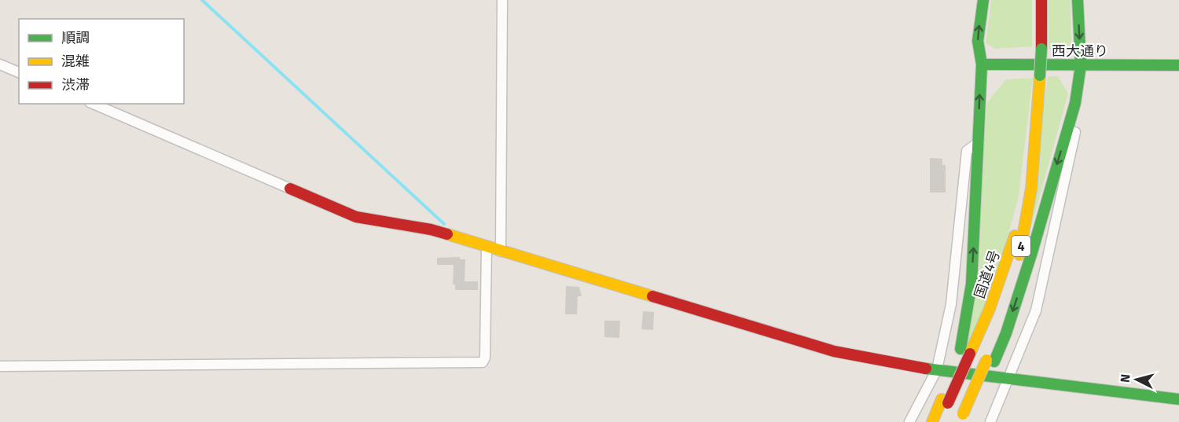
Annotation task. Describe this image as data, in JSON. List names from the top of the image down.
{
  "streets": {
    "main road": ["西大通り", "4", "国道4号"]
  },
  "legend": ["順調", "混雑", "渋滞"],
  "north": "left"
}
